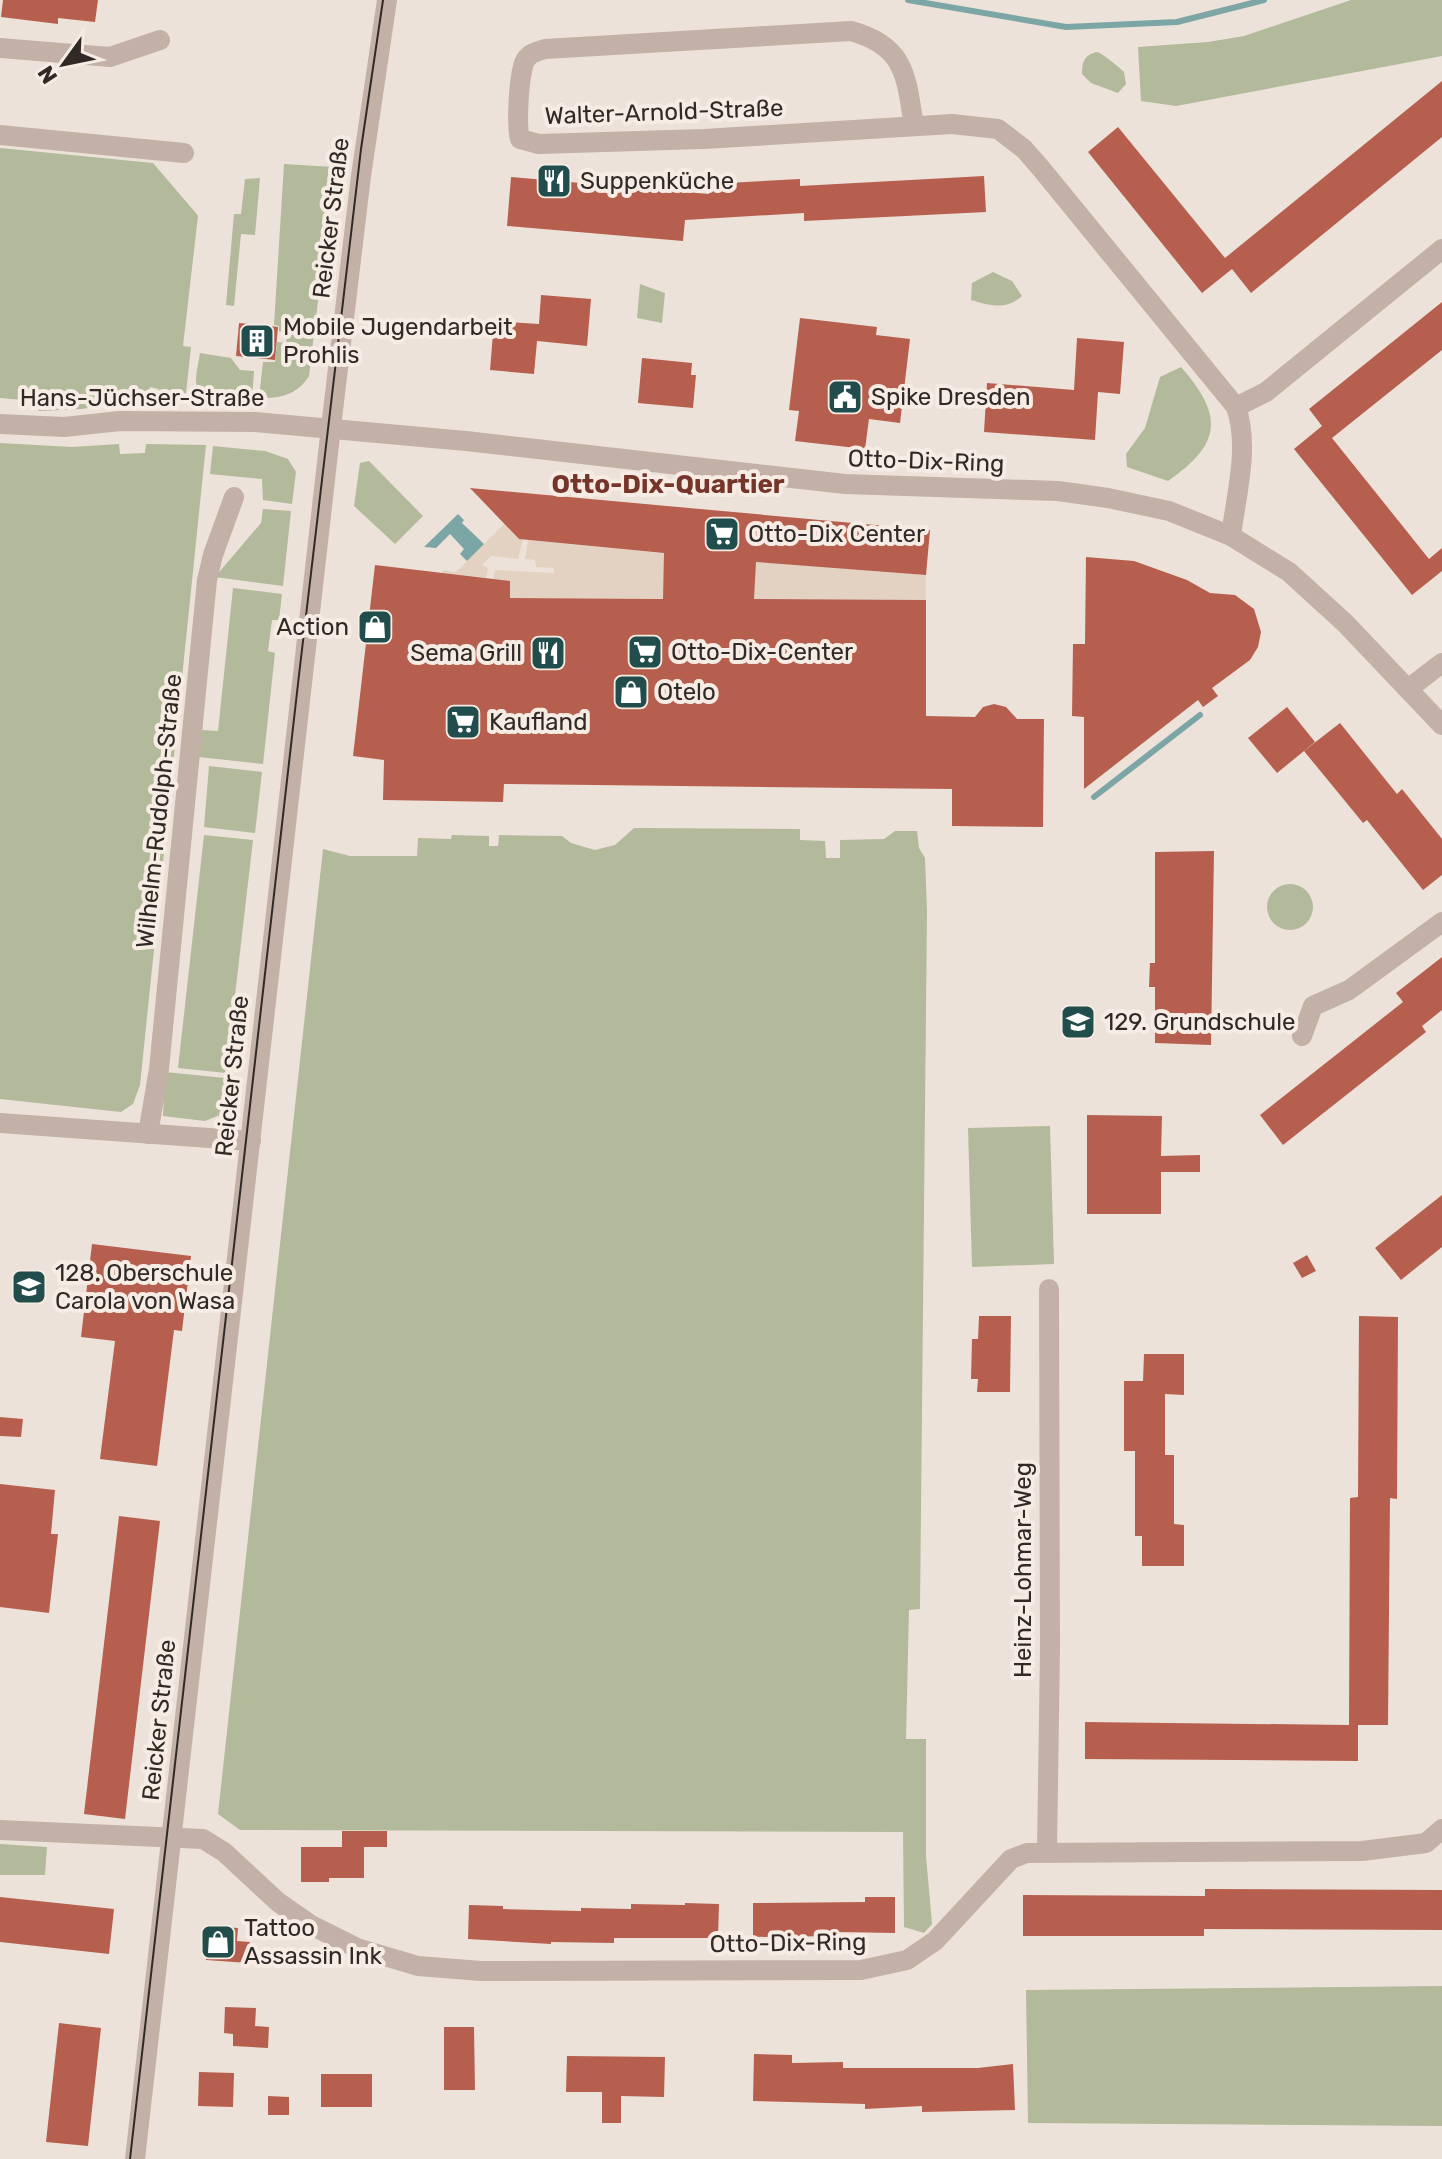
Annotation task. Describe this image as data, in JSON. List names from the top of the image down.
{
  "streets": {
    "street": [
      "Walter-Arnold-Straße",
      "Reicker Straße",
      "Hans-Jüchser-Straße",
      "Otto-Dix-Ring",
      "Wilhelm-Rudolph-Straße",
      "Heinz-Lohmar-Weg"
    ]
  },
  "crossings": [
    ["Reicker Straße", "Hans-Jüchser-Straße"],
    ["Reicker Straße", "Otto-Dix-Ring"],
    ["Hans-Jüchser-Straße", "Otto-Dix-Ring"],
    ["Otto-Dix-Ring", "Heinz-Lohmar-Weg"]
  ],
  "districts": ["Otto-Dix-Quartier"],
  "places": {
    "restaurant": ["Suppenküche", "Sema Grill"],
    "building": ["Mobile Jugendarbeit Prohlis"],
    "public building": ["Spike Dresden"],
    "supermarket": ["Otto-Dix Center", "Otto-Dix-Center", "Kaufland"],
    "shop": ["Action", "Otelo", "Tattoo Assassin Ink"],
    "school or university": ["129. Grundschule", "128. Oberschule Carola von Wasa"]
  },
  "north": "bottom left"
}
